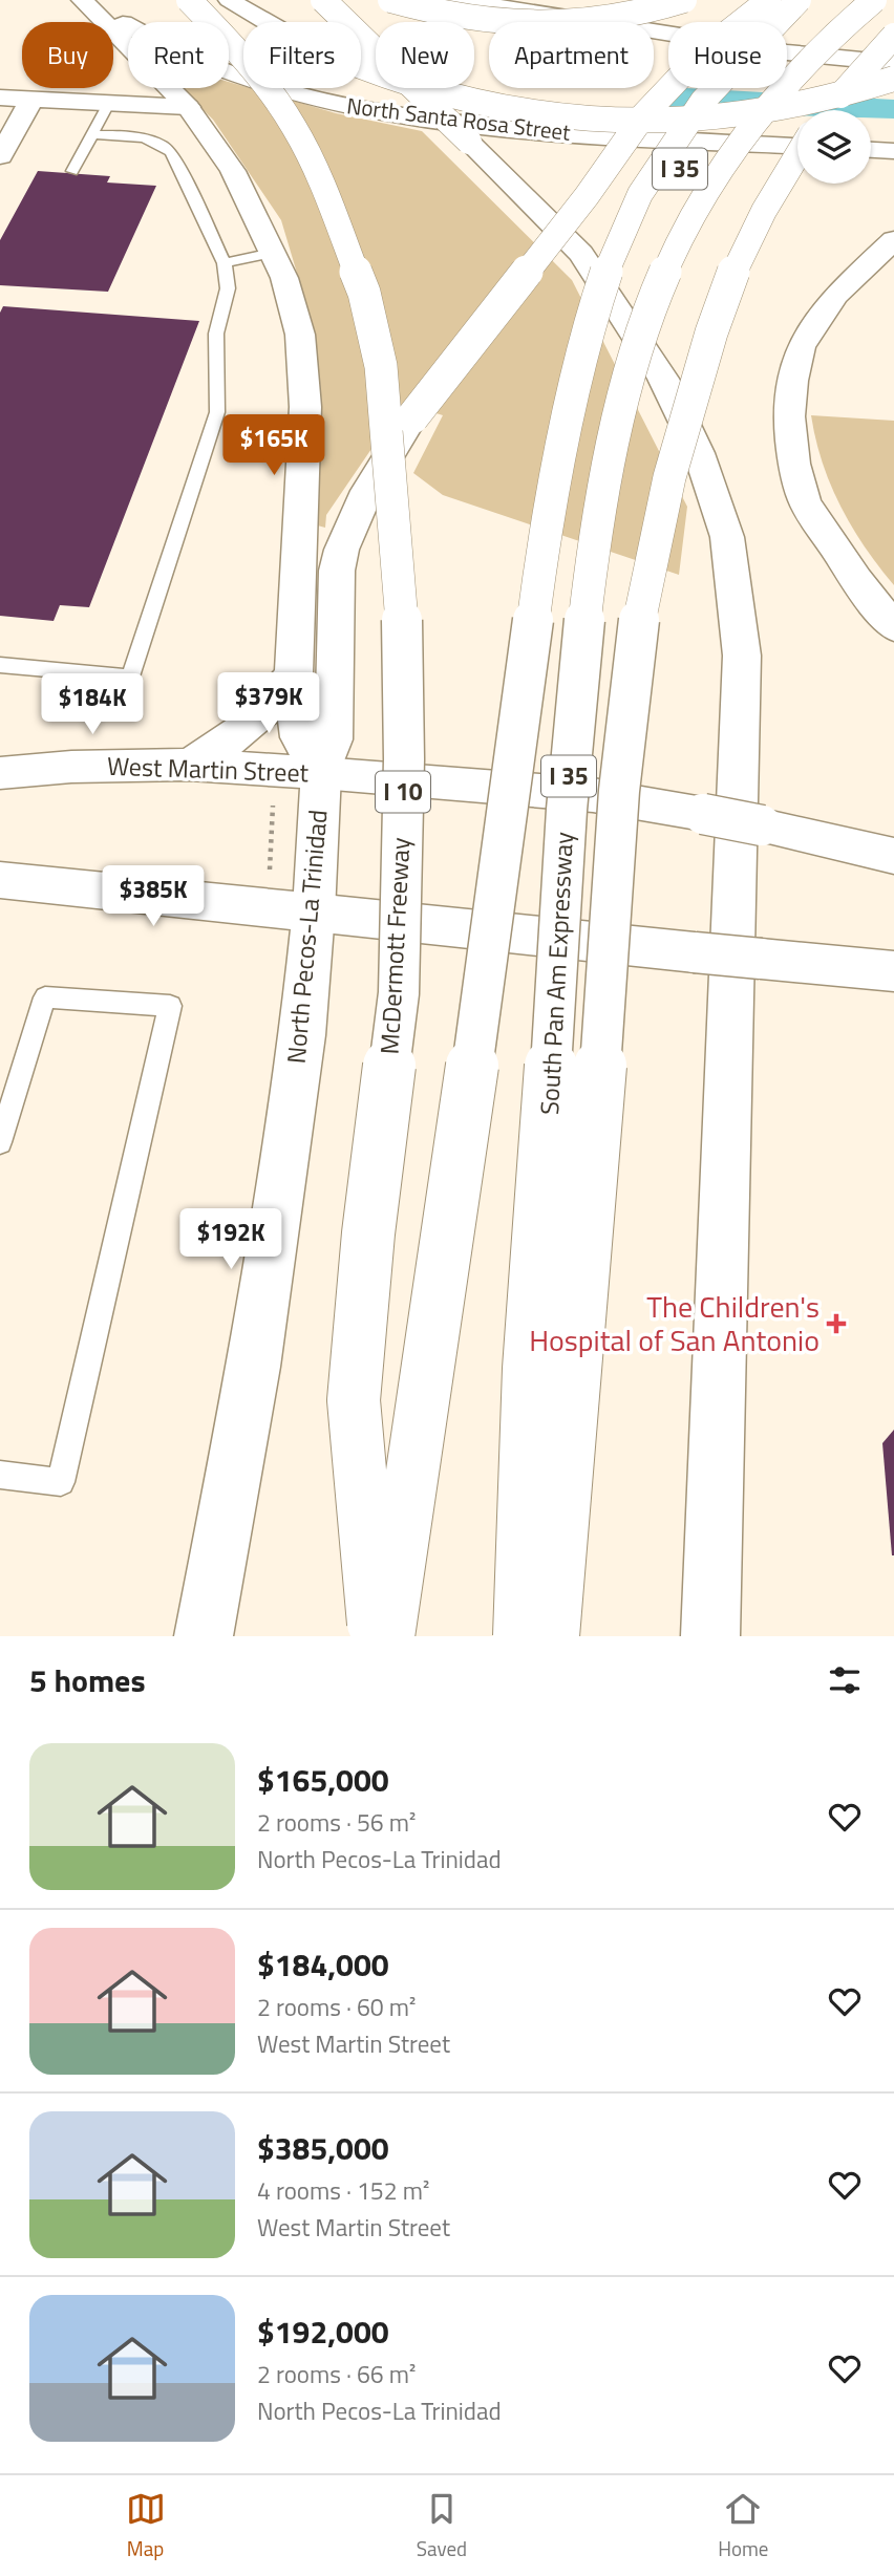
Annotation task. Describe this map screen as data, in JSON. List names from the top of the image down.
{
  "streets": {
    "main road": [
      "North Santa Rosa Street",
      "I 35",
      "West Martin Street",
      "I 10",
      "North Pecos-La Trinidad",
      "McDermott Freeway",
      "South Pan Am Expressway"
    ]
  },
  "crossings": [
    ["North Santa Rosa Street", "North Pecos-La Trinidad"],
    ["West Martin Street", "North Pecos-La Trinidad"]
  ],
  "places": {
    "health": ["The Children's Hospital of San Antonio"]
  },
  "page": {
    "chip": [
      "Buy",
      "Rent",
      "Filters",
      "New",
      "Apartment",
      "House"
    ],
    "price": [
      "$165K",
      "$379K",
      "$184K",
      "$385K",
      "$192K"
    ],
    "heading": "5 homes",
    "list": [
      {
        "name": "$165,000",
        "note": "2 rooms · 56 m² · North Pecos-La Trinidad"
      },
      {
        "name": "$184,000",
        "note": "2 rooms · 60 m² · West Martin Street"
      },
      {
        "name": "$385,000",
        "note": "4 rooms · 152 m² · West Martin Street"
      },
      {
        "name": "$192,000",
        "note": "2 rooms · 66 m² · North Pecos-La Trinidad"
      }
    ],
    "tabs": ["Map", "Saved", "Home"]
  }
}
